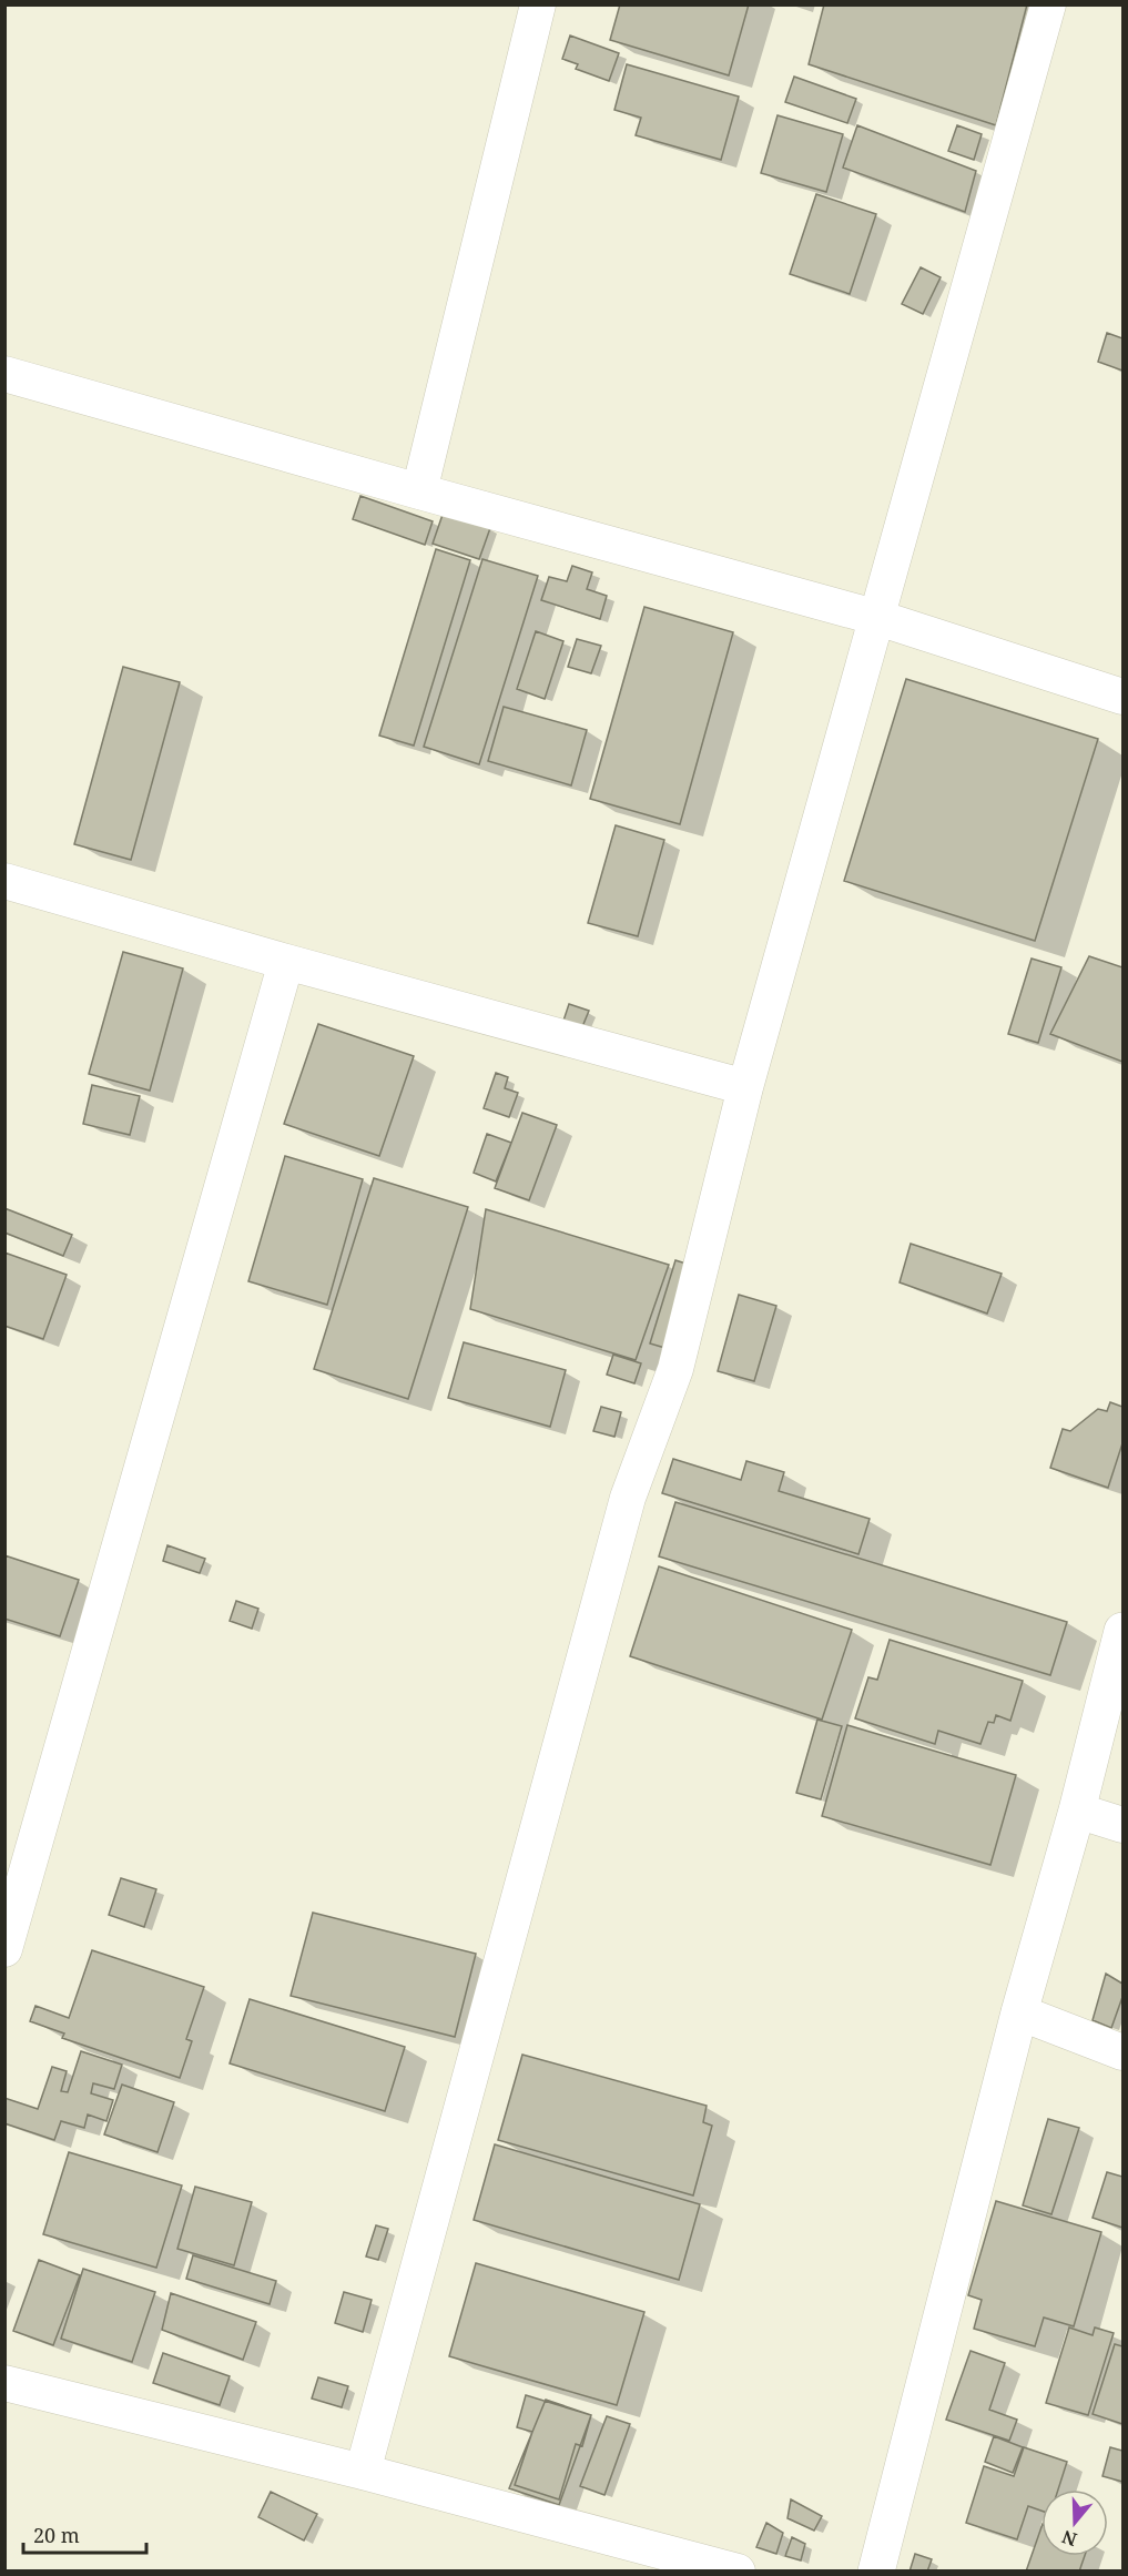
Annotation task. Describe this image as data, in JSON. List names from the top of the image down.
{
  "scale_bar": "20 m",
  "north": "bottom"
}
